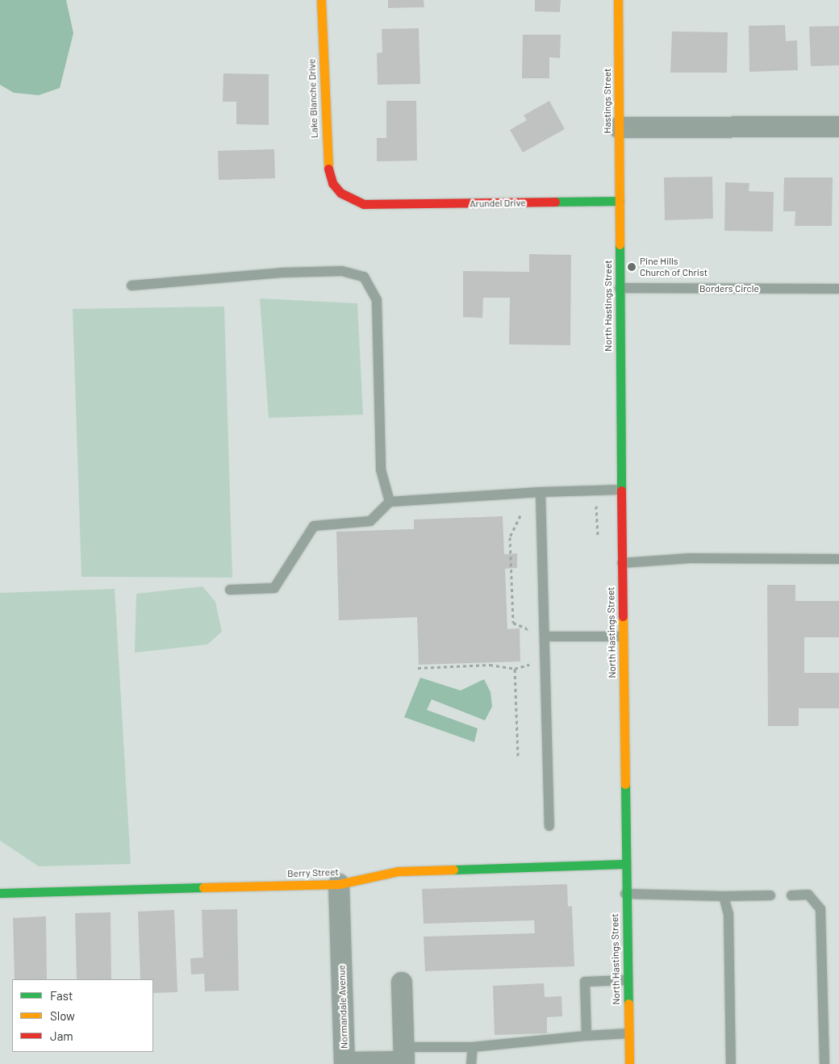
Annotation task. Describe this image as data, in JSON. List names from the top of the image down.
{
  "streets": {
    "street": [
      "Lake Blanche Drive",
      "Hastings Street",
      "Arundel Drive",
      "North Hastings Street",
      "Berry Street",
      "Normandale Avenue"
    ],
    "lane": ["Borders Circle"]
  },
  "crossings": [
    ["Lake Blanche Drive", "Arundel Drive"],
    ["Hastings Street", "Arundel Drive"],
    ["Hastings Street", "North Hastings Street"],
    ["Arundel Drive", "North Hastings Street"],
    ["Borders Circle", "North Hastings Street"],
    ["North Hastings Street", "Berry Street"],
    ["Berry Street", "Normandale Avenue"]
  ],
  "places": ["Pine Hills Church of Christ"],
  "legend": ["Fast", "Slow", "Jam"]
}
